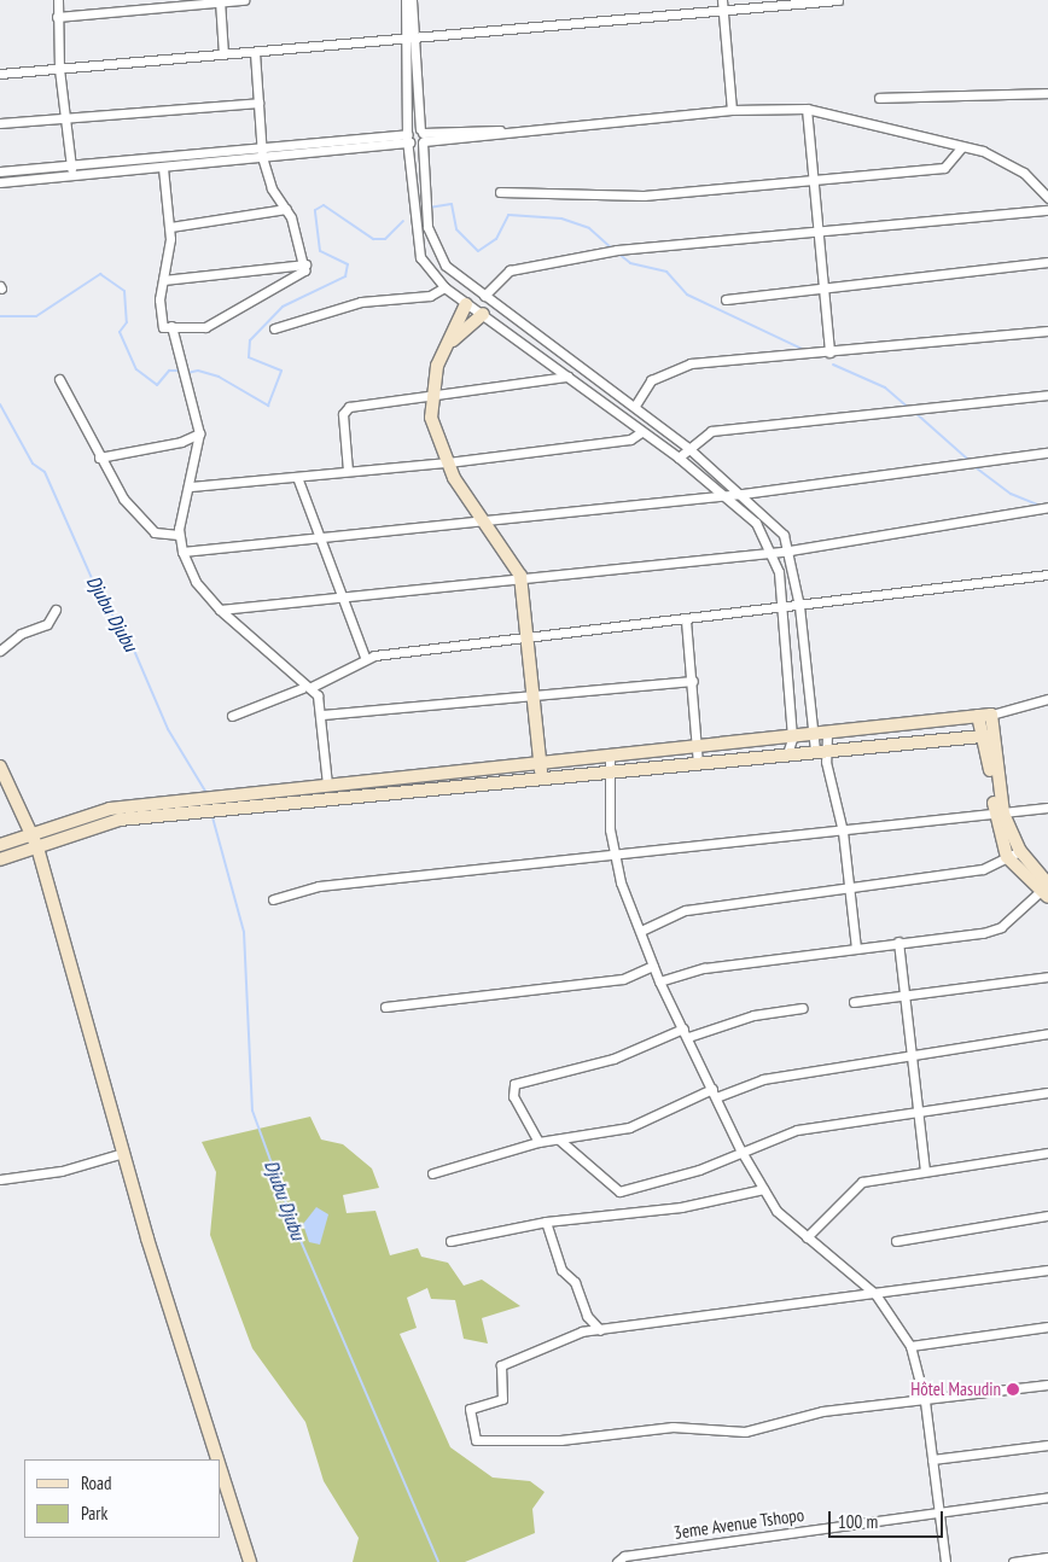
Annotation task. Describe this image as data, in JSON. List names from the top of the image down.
{
  "streets": {
    "street": ["3eme Avenue Tshopo"]
  },
  "water": ["Djubu Djubu"],
  "places": ["Hôtel Masudin"],
  "legend": ["Road", "Park"],
  "scale_bar": "100 m"
}
